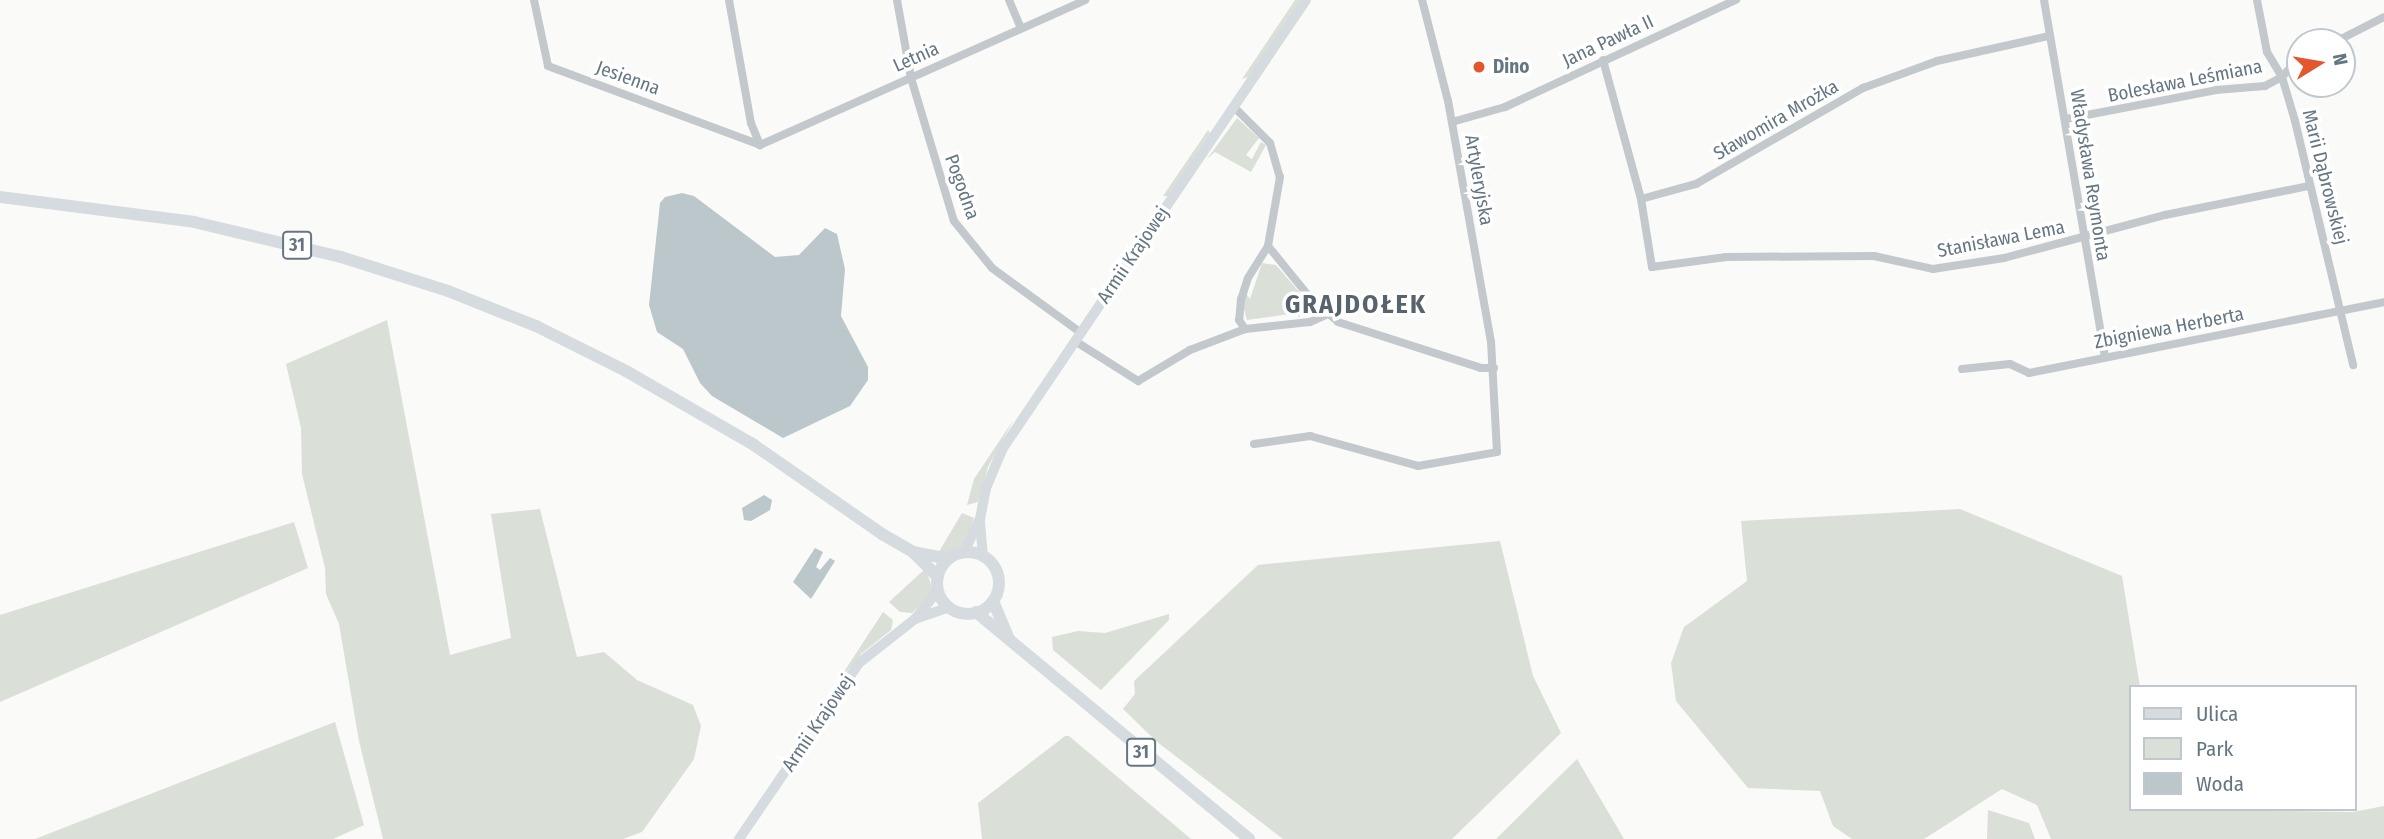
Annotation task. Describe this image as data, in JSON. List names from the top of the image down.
{
  "streets": {
    "main road": ["31"],
    "street": [
      "Jana Pawła II",
      "Letnia",
      "Jesienna",
      "Bolesława Leśmiana",
      "Sławomira Mrożka",
      "Władysława Reymonta",
      "Marii Dąbrowskiej",
      "Artyleryjska",
      "Pogodna",
      "Stanisława Lema",
      "Armii Krajowej",
      "Zbigniewa Herberta"
    ]
  },
  "crossings": [
    ["Jana Pawła II", "Artyleryjska"],
    ["Letnia", "Jesienna"],
    ["Letnia", "Pogodna"],
    ["Bolesława Leśmiana", "Władysława Reymonta"],
    ["Bolesława Leśmiana", "Marii Dąbrowskiej"],
    ["Sławomira Mrożka", "Władysława Reymonta"],
    ["Sławomira Mrożka", "Stanisława Lema"],
    ["Władysława Reymonta", "Stanisława Lema"],
    ["Władysława Reymonta", "Zbigniewa Herberta"],
    ["Marii Dąbrowskiej", "Stanisława Lema"],
    ["Marii Dąbrowskiej", "Zbigniewa Herberta"],
    ["Pogodna", "Armii Krajowej"],
    ["31", "Armii Krajowej"]
  ],
  "districts": ["GRAJDOŁEK"],
  "places": ["Dino"],
  "legend": ["Ulica", "Park", "Woda"],
  "north": "right"
}
